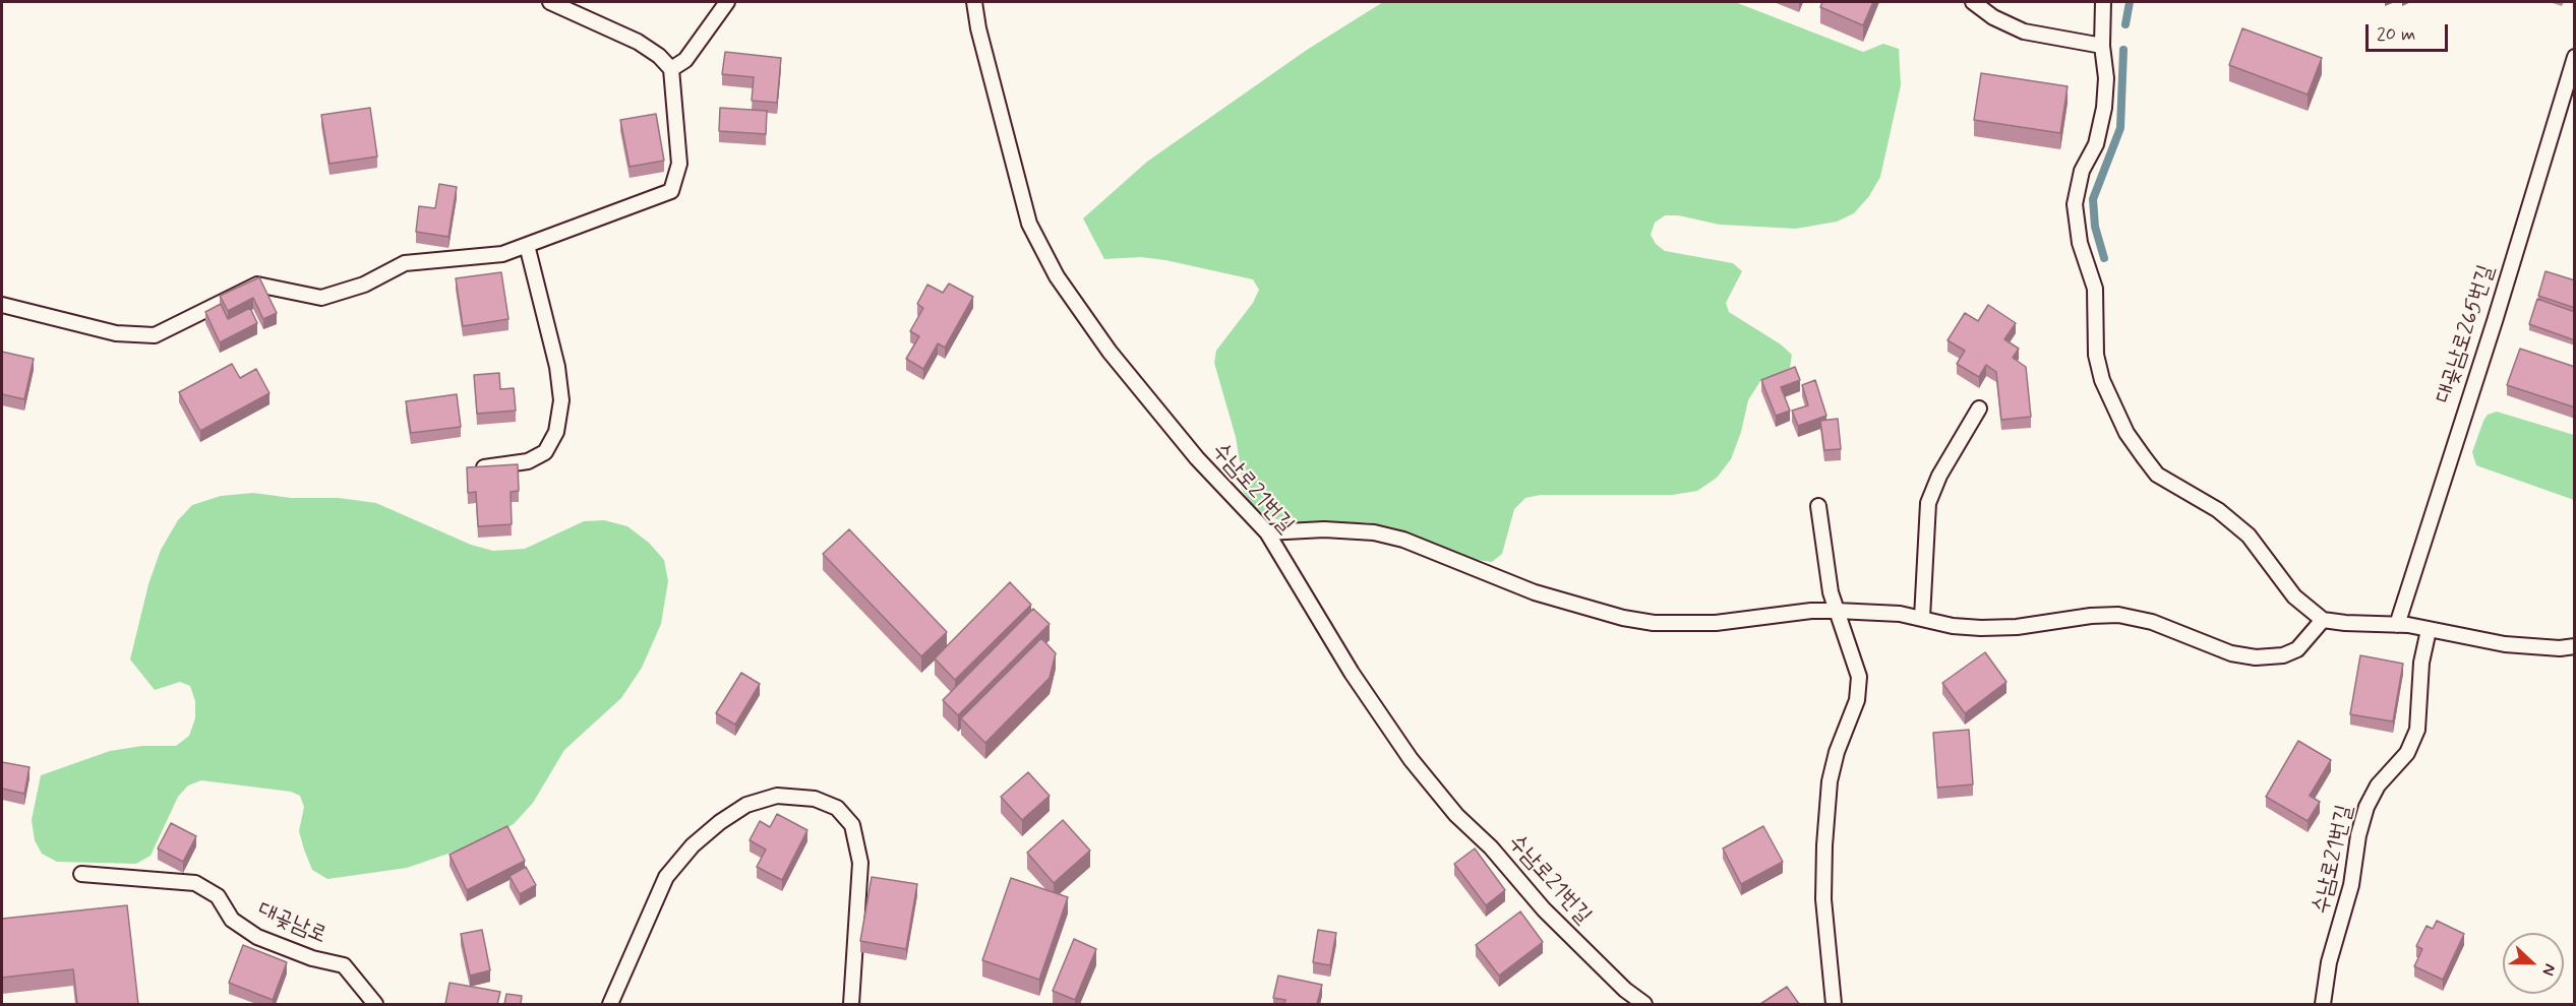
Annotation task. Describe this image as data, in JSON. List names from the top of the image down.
{
  "streets": {
    "lane": ["대곶남로265번길", "수남로21번길", "대곶남로"]
  },
  "scale_bar": "20 m",
  "north": "right"
}
